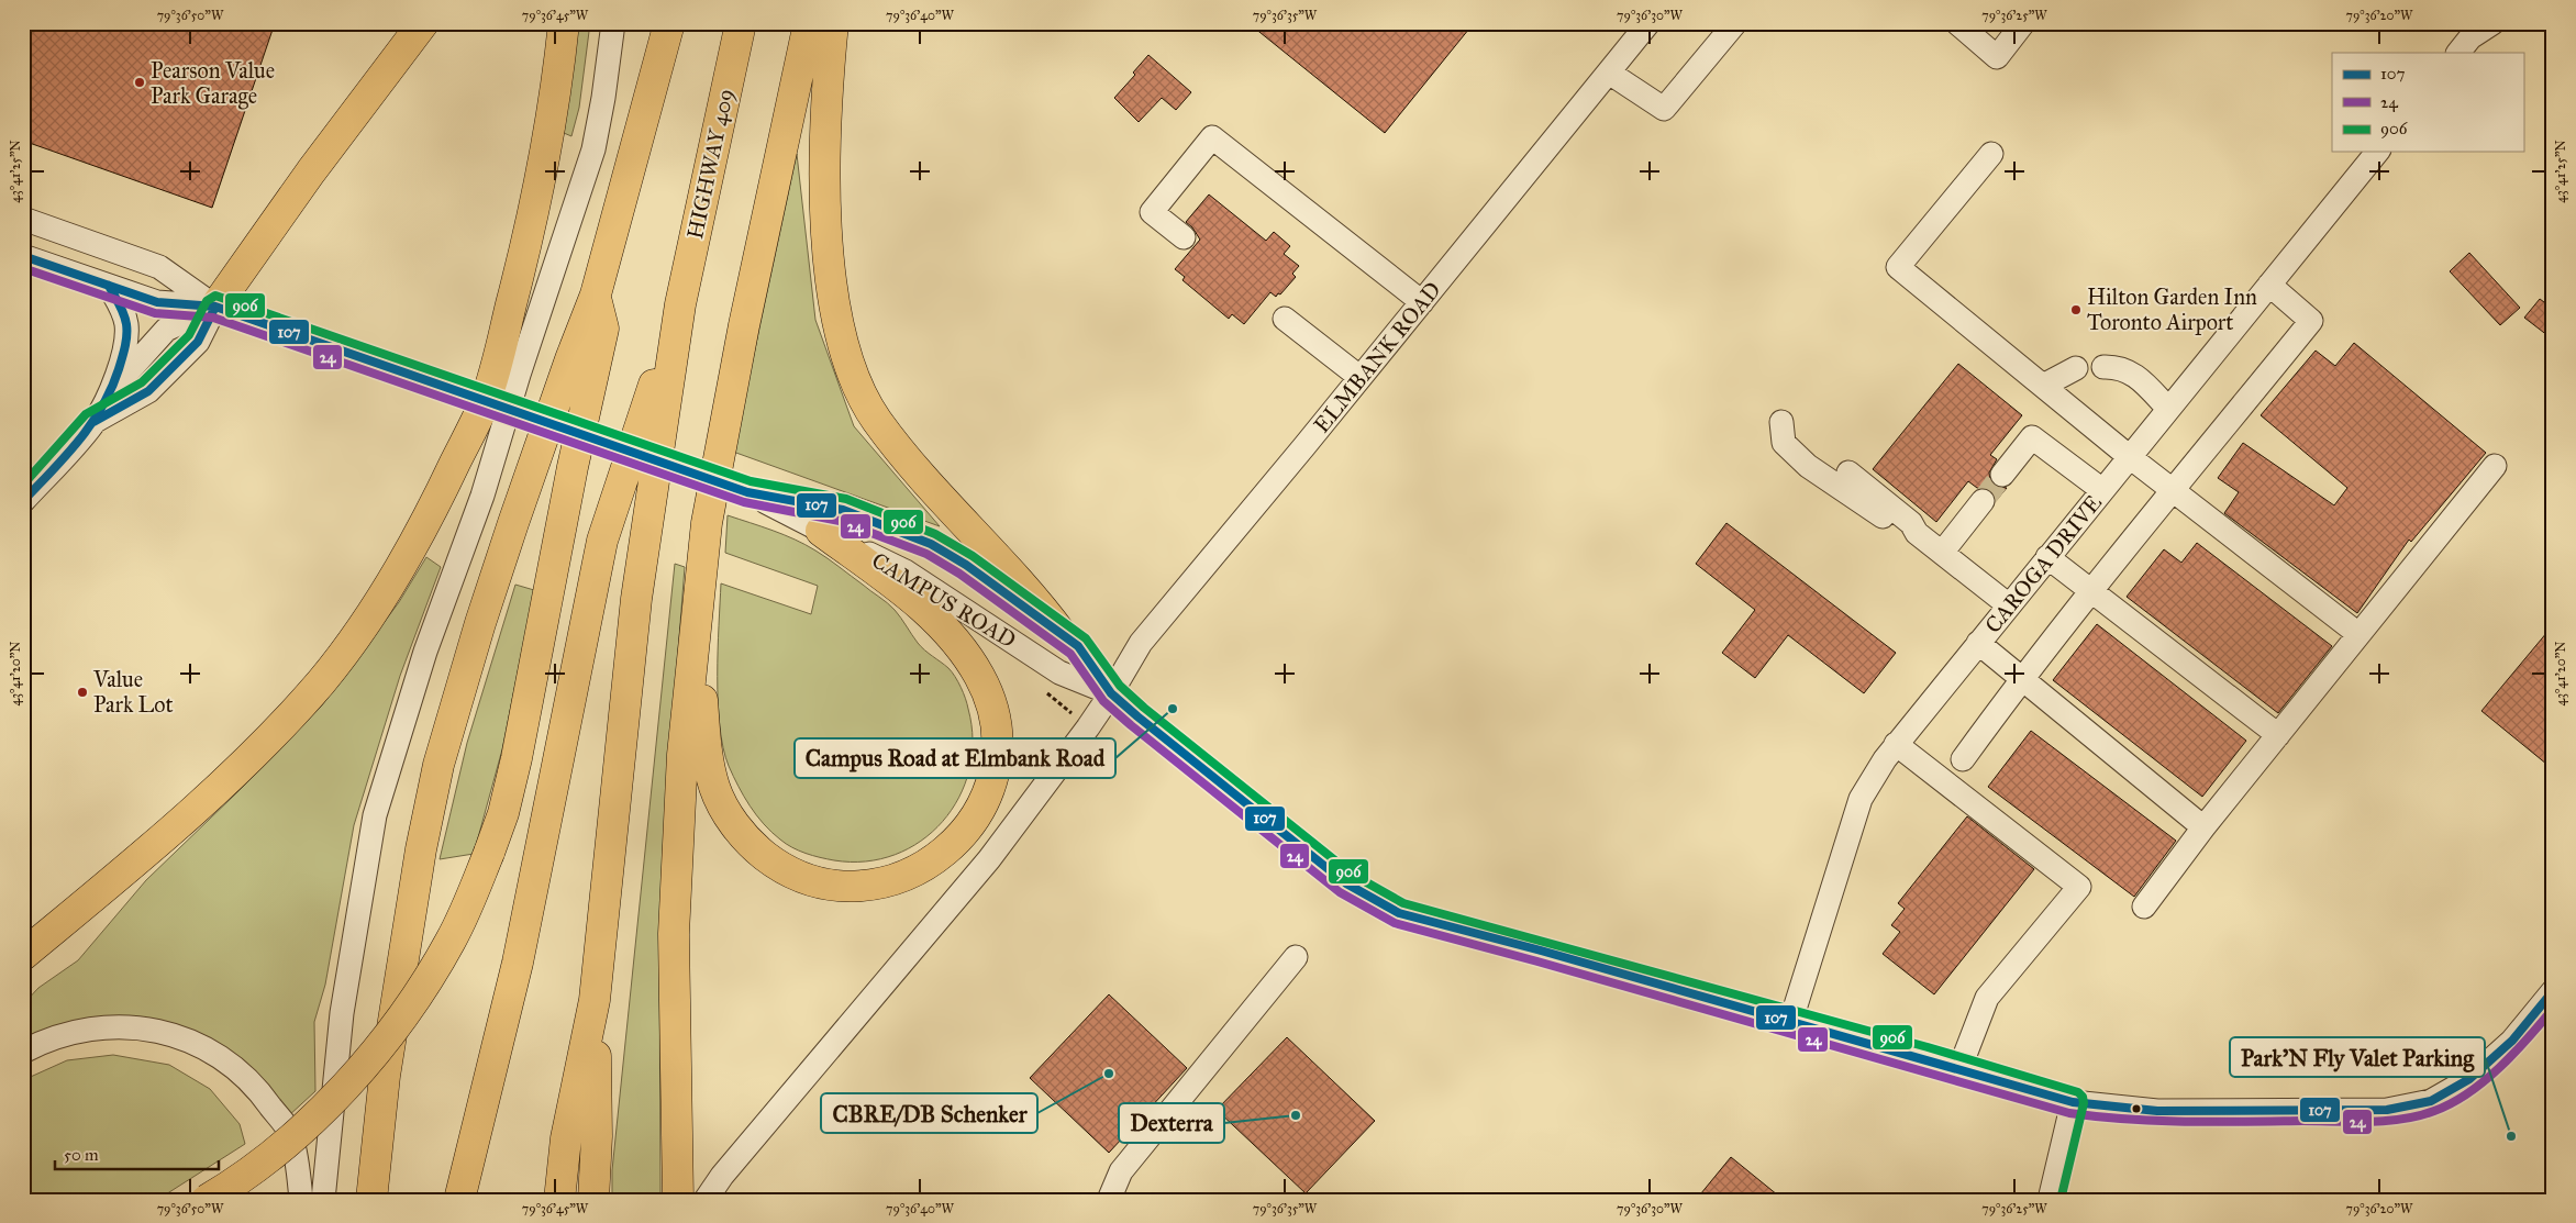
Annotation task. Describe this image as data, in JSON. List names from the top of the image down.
{
  "streets": {
    "highway": ["HIGHWAY 409"],
    "street": ["ELMBANK ROAD", "CAROGA DRIVE", "CAMPUS ROAD"]
  },
  "crossings": [
    ["ELMBANK ROAD", "CAMPUS ROAD"],
    ["CAROGA DRIVE", "CAMPUS ROAD"]
  ],
  "places": [
    "Pearson Value Park Garage",
    "Hilton Garden Inn Toronto Airport",
    "Value Park Lot",
    "Campus Road at Elmbank Road",
    "CBRE/DB Schenker",
    "Dexterra",
    "Park'N Fly Valet Parking"
  ],
  "lines": ["transit line 107", "transit line 24", "transit line 906"],
  "legend": ["107", "24", "906"],
  "scale_bar": "50 m",
  "coordinates": [
    "79°36'50\"W",
    "79°36'45\"W",
    "79°36'40\"W",
    "79°36'35\"W",
    "79°36'30\"W",
    "79°36'25\"W",
    "79°36'20\"W",
    "43°41'25\"N",
    "43°41'20\"N"
  ]
}
